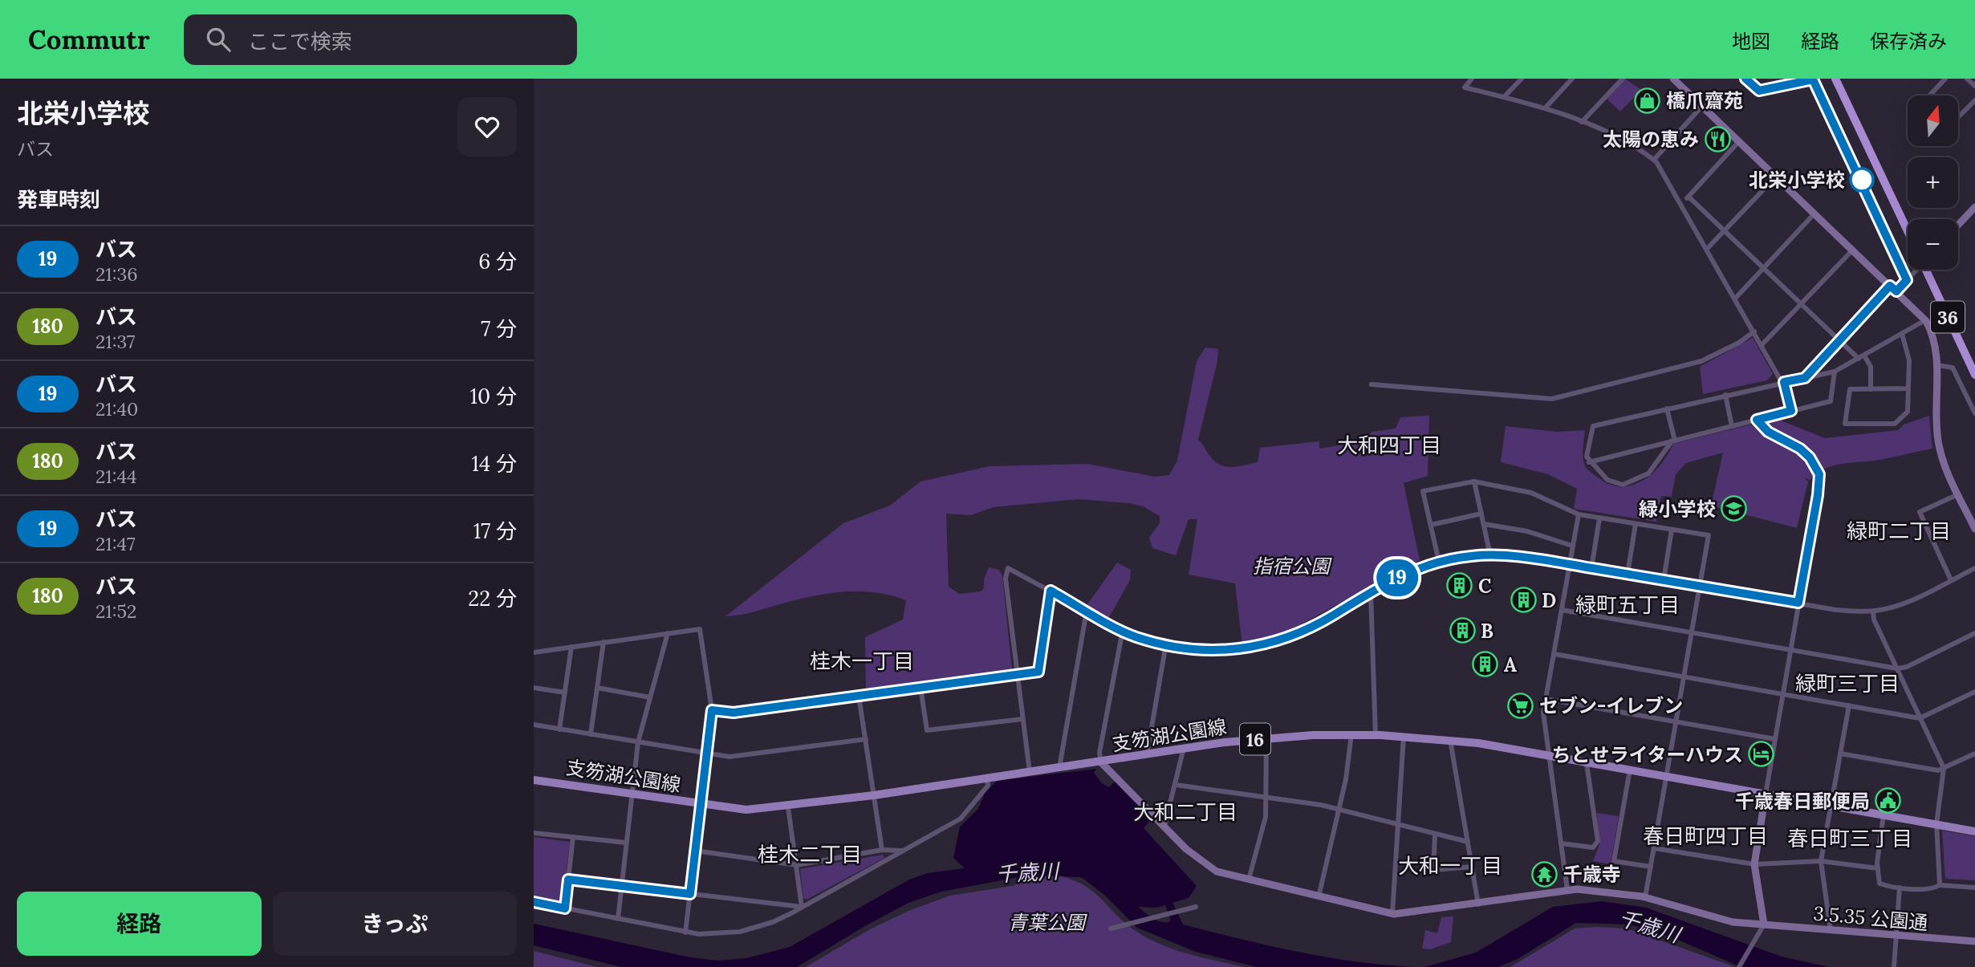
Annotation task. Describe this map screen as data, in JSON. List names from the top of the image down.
{
  "streets": {
    "highway": ["36"],
    "main road": ["支笏湖公園線", "16"],
    "street": ["3.5.35 公園通"]
  },
  "crossings": [
    ["支笏湖公園線", "3.5.35 公園通"]
  ],
  "districts": [
    "大和四丁目",
    "緑町二丁目",
    "緑町五丁目",
    "桂木一丁目",
    "緑町三丁目",
    "大和二丁目",
    "春日町四丁目",
    "春日町三丁目",
    "桂木二丁目",
    "大和一丁目"
  ],
  "water": ["千歳川"],
  "parks": ["指宿公園", "青葉公園"],
  "places": {
    "shop": ["橋爪齋苑"],
    "restaurant": ["太陽の恵み"],
    "other": ["北栄小学校"],
    "school or university": ["緑小学校"],
    "building": [
      "C",
      "D",
      "B",
      "A"
    ],
    "supermarket": ["セブン-イレブン"],
    "hotel": ["ちとせライターハウス"],
    "public building": ["千歳春日郵便局"],
    "temple": ["千歳寺"]
  },
  "lines": ["bus line 19"],
  "north": "top",
  "page": {
    "header": "Commutr",
    "search": "ここで検索",
    "nav": ["地図", "経路", "保存済み"],
    "heading": [
      ["北栄小学校", "バス"],
      "発車時刻"
    ],
    "on_map": "19",
    "map_buttons": ["+", "−"],
    "list": [
      {
        "mark": "19",
        "name": "バス",
        "note": "21:36",
        "value": "6 分"
      },
      {
        "mark": "180",
        "name": "バス",
        "note": "21:37",
        "value": "7 分"
      },
      {
        "mark": "19",
        "name": "バス",
        "note": "21:40",
        "value": "10 分"
      },
      {
        "mark": "180",
        "name": "バス",
        "note": "21:44",
        "value": "14 分"
      },
      {
        "mark": "19",
        "name": "バス",
        "note": "21:47",
        "value": "17 分"
      },
      {
        "mark": "180",
        "name": "バス",
        "note": "21:52",
        "value": "22 分"
      }
    ],
    "buttons": ["経路", "きっぷ"]
  }
}
